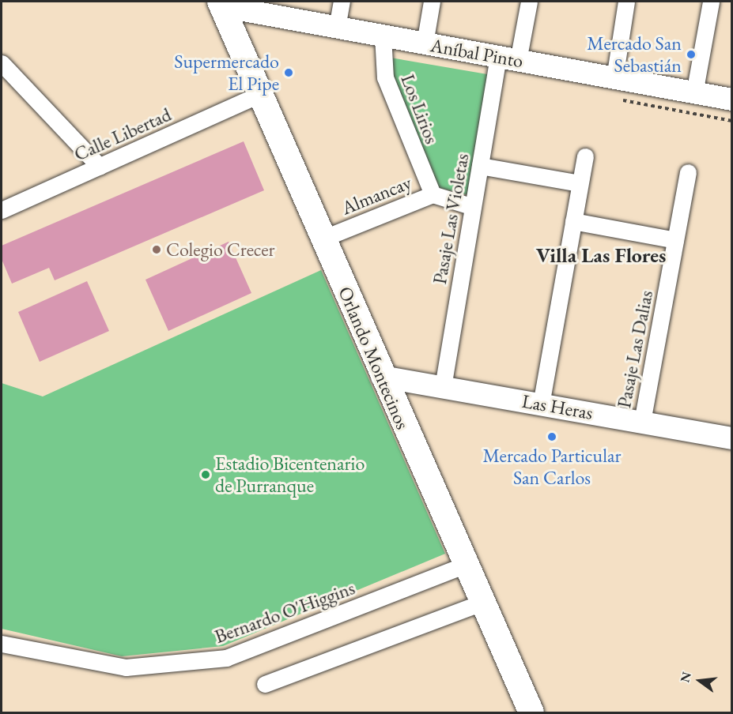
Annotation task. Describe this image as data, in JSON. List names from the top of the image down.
{
  "streets": {
    "main road": ["Aníbal Pinto", "Orlando Montecinos", "Las Heras"],
    "street": [
      "Los Lirios",
      "Calle Libertad",
      "Almancay",
      "Pasaje Las Violetas",
      "Pasaje Las Dalias",
      "Bernardo O'Higgins"
    ]
  },
  "crossings": [
    ["Aníbal Pinto", "Los Lirios"],
    ["Aníbal Pinto", "Pasaje Las Violetas"],
    ["Aníbal Pinto", "Orlando Montecinos"],
    ["Los Lirios", "Almancay"],
    ["Calle Libertad", "Orlando Montecinos"],
    ["Almancay", "Pasaje Las Violetas"],
    ["Almancay", "Orlando Montecinos"],
    ["Pasaje Las Violetas", "Las Heras"],
    ["Pasaje Las Dalias", "Las Heras"],
    ["Orlando Montecinos", "Las Heras"],
    ["Orlando Montecinos", "Bernardo O'Higgins"]
  ],
  "districts": ["Villa Las Flores"],
  "places": [
    "Mercado San Sebastián",
    "Supermercado El Pipe",
    "Colegio Crecer",
    "Mercado Particular San Carlos",
    "Estadio Bicentenario de Purranque"
  ],
  "north": "left"
}
